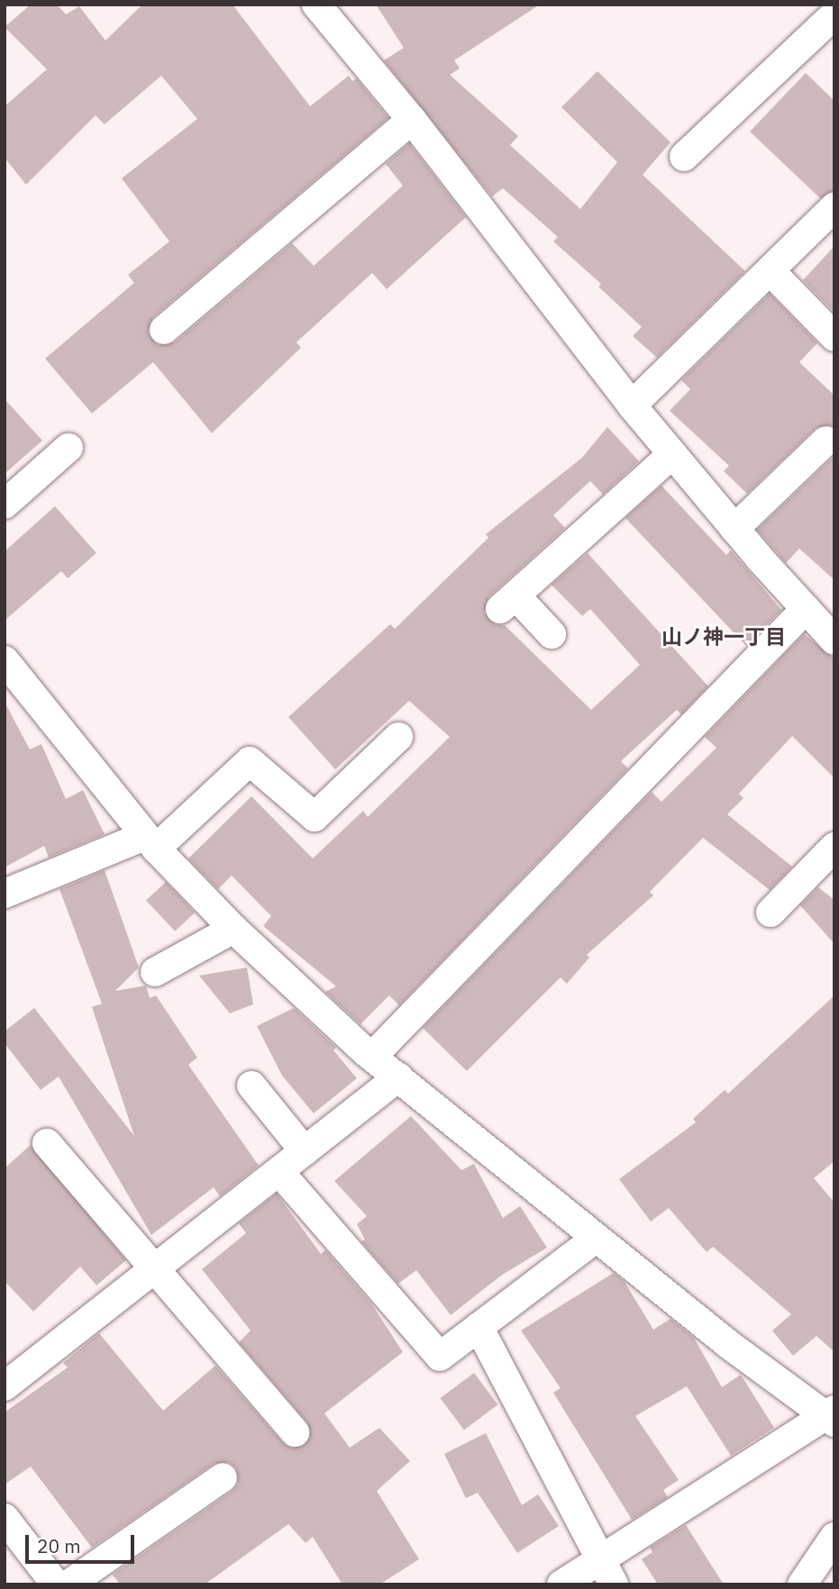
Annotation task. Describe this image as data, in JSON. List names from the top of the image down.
{
  "districts": ["山ノ神一丁目"],
  "scale_bar": "20 m"
}
